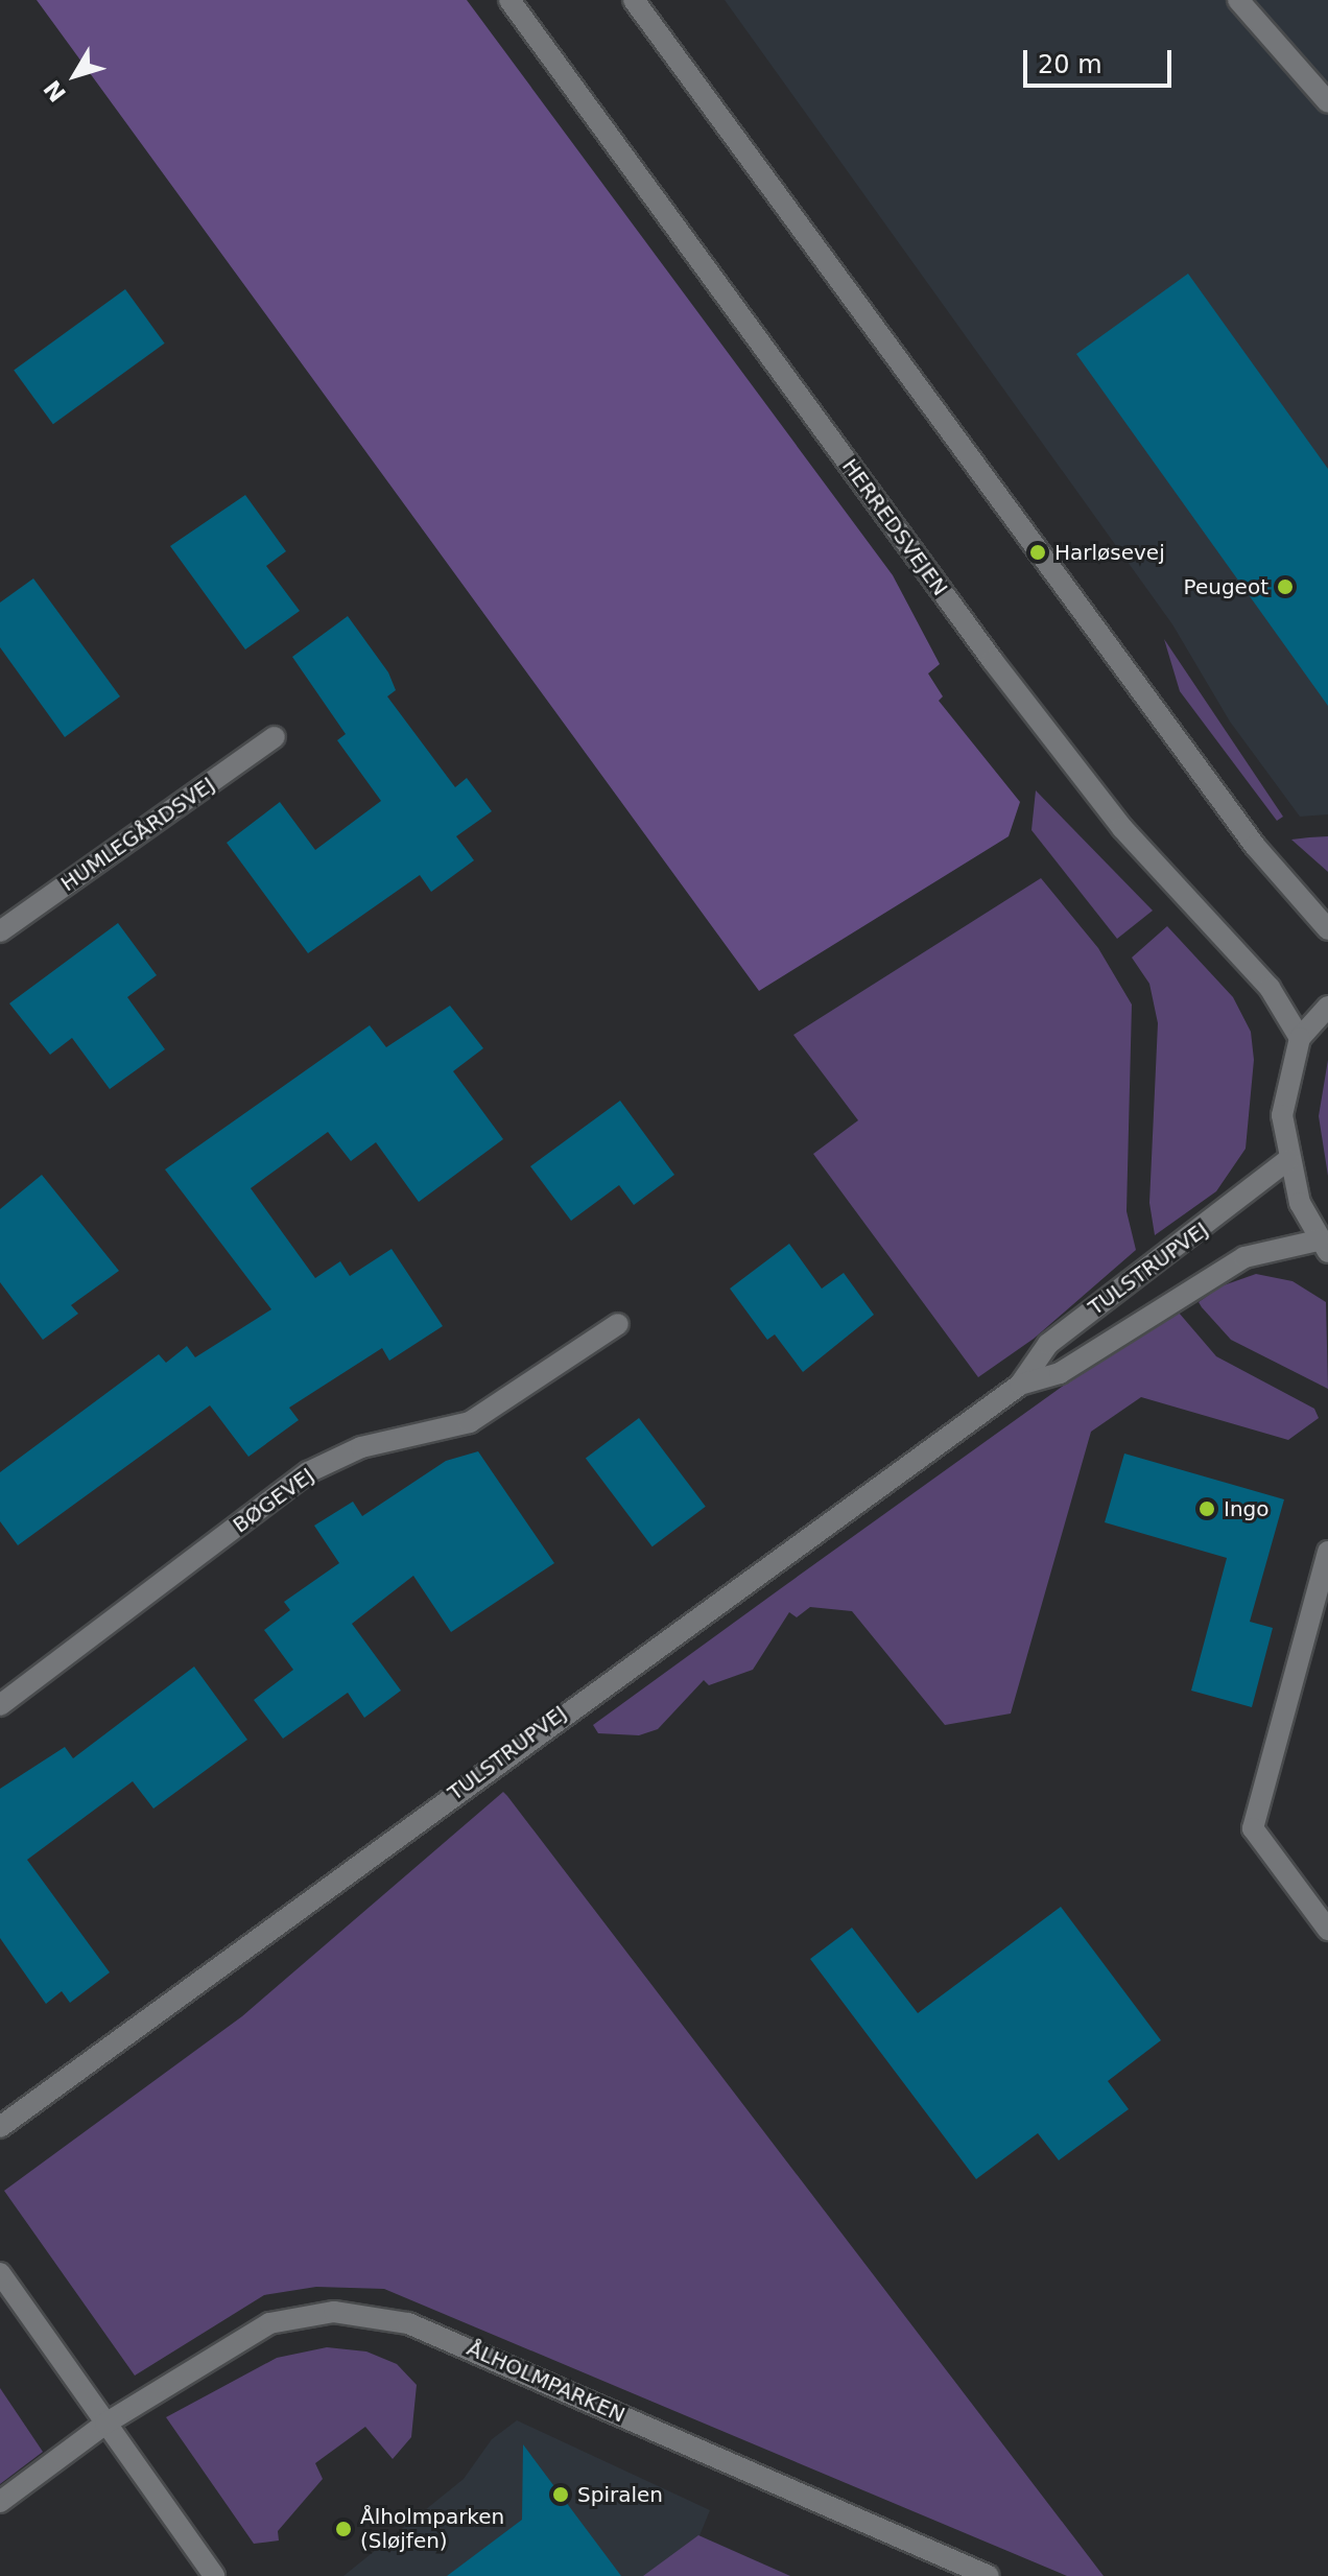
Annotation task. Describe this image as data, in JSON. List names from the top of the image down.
{
  "streets": {
    "street": [
      "HERREDSVEJEN",
      "HUMLEGÅRDSVEJ",
      "TULSTRUPVEJ",
      "BØGEVEJ",
      "ÅLHOLMPARKEN"
    ]
  },
  "places": [
    "Harløsevej",
    "Peugeot",
    "Ingo",
    "Spiralen",
    "Ålholmparken (Sløjfen)"
  ],
  "scale_bar": "20 m",
  "north": "bottom left"
}
